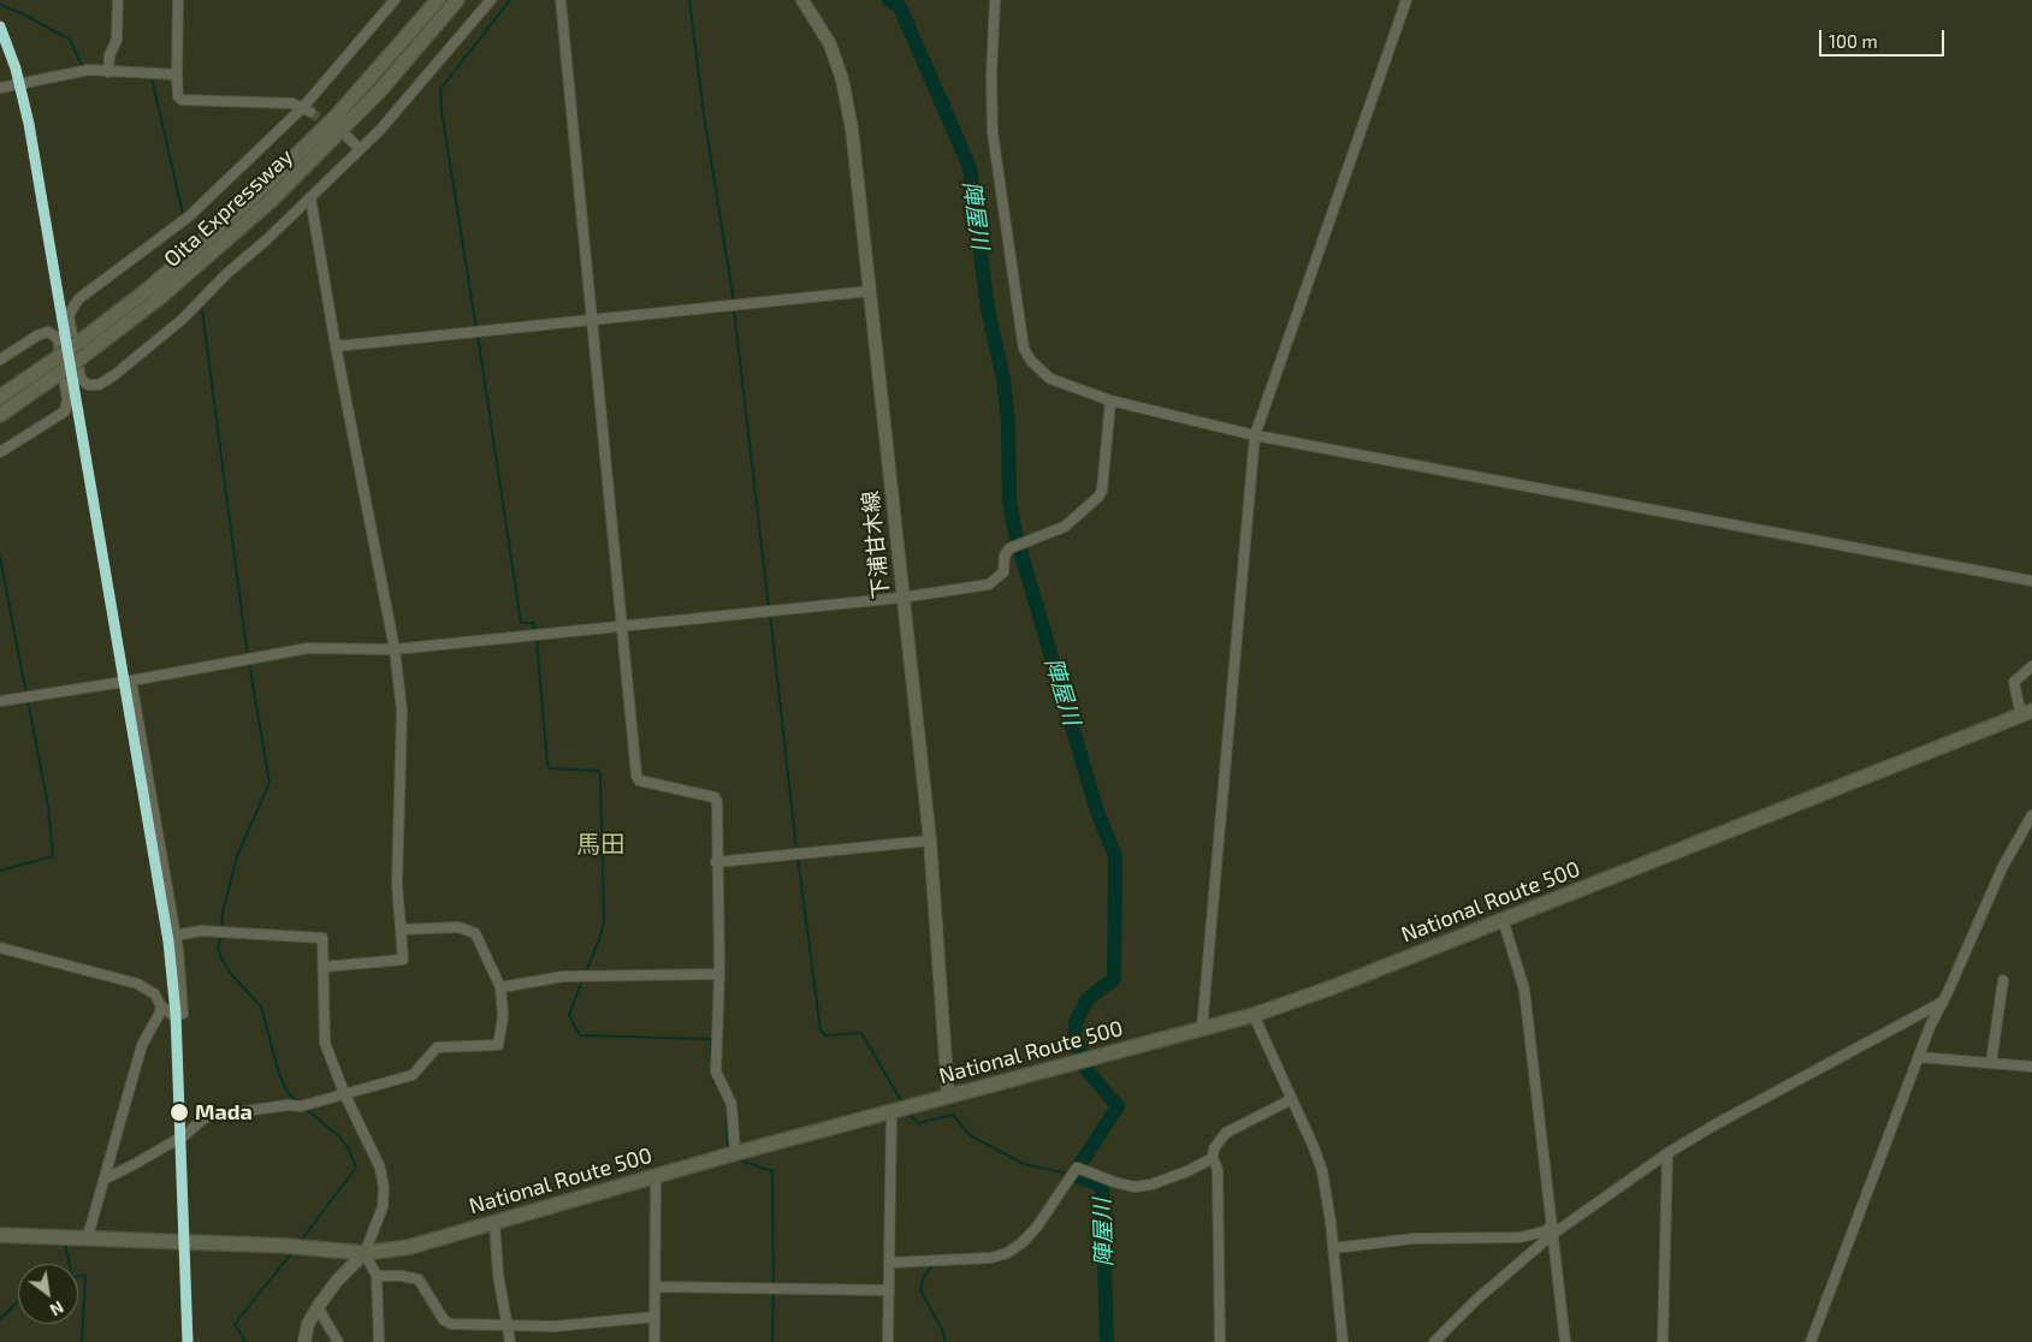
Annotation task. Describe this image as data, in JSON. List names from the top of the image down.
{
  "streets": {
    "highway": ["Oita Expressway", "National Route 500"],
    "main road": ["下浦甘木線"]
  },
  "crossings": [
    ["下浦甘木線", "National Route 500"]
  ],
  "districts": ["馬田"],
  "water": ["陣屋川"],
  "places": ["Mada"],
  "scale_bar": "100 m",
  "north": "bottom right"
}
